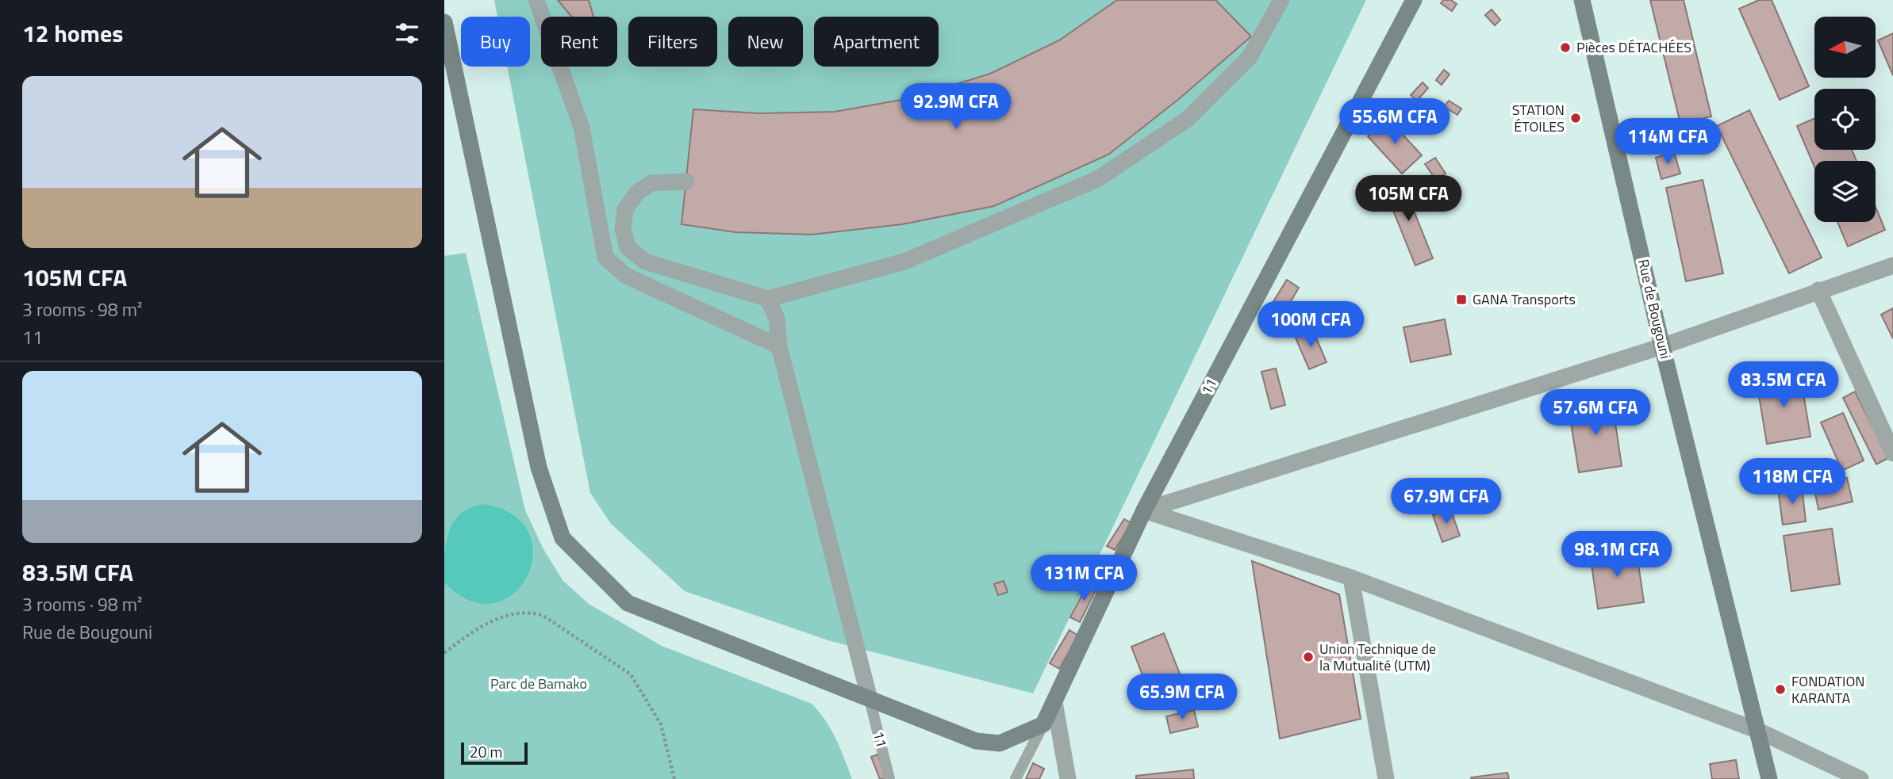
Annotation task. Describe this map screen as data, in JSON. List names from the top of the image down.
{
  "streets": {
    "street": ["Rue de Bougouni", "11"]
  },
  "parks": ["Parc de Bamako"],
  "places": {
    "other": [
      "Pièces DÉTACHÉES",
      "STATION ÉTOILES",
      "Union Technique de la Mutualité (UTM)",
      "FONDATION KARANTA"
    ],
    "transit": ["GANA Transports"]
  },
  "scale_bar": "20 m",
  "north": "left",
  "page": {
    "heading": "12 homes",
    "chip": [
      "Buy",
      "Rent",
      "Filters",
      "New",
      "Apartment"
    ],
    "list": [
      {
        "name": "105M CFA",
        "note": "3 rooms · 98 m² · 11"
      },
      {
        "name": "83.5M CFA",
        "note": "3 rooms · 98 m² · Rue de Bougouni"
      }
    ],
    "price": [
      "92.9M CFA",
      "55.6M CFA",
      "114M CFA",
      "105M CFA",
      "100M CFA",
      "83.5M CFA",
      "57.6M CFA",
      "118M CFA",
      "67.9M CFA",
      "98.1M CFA",
      "131M CFA",
      "65.9M CFA"
    ],
    "scale": "20 m"
  }
}
